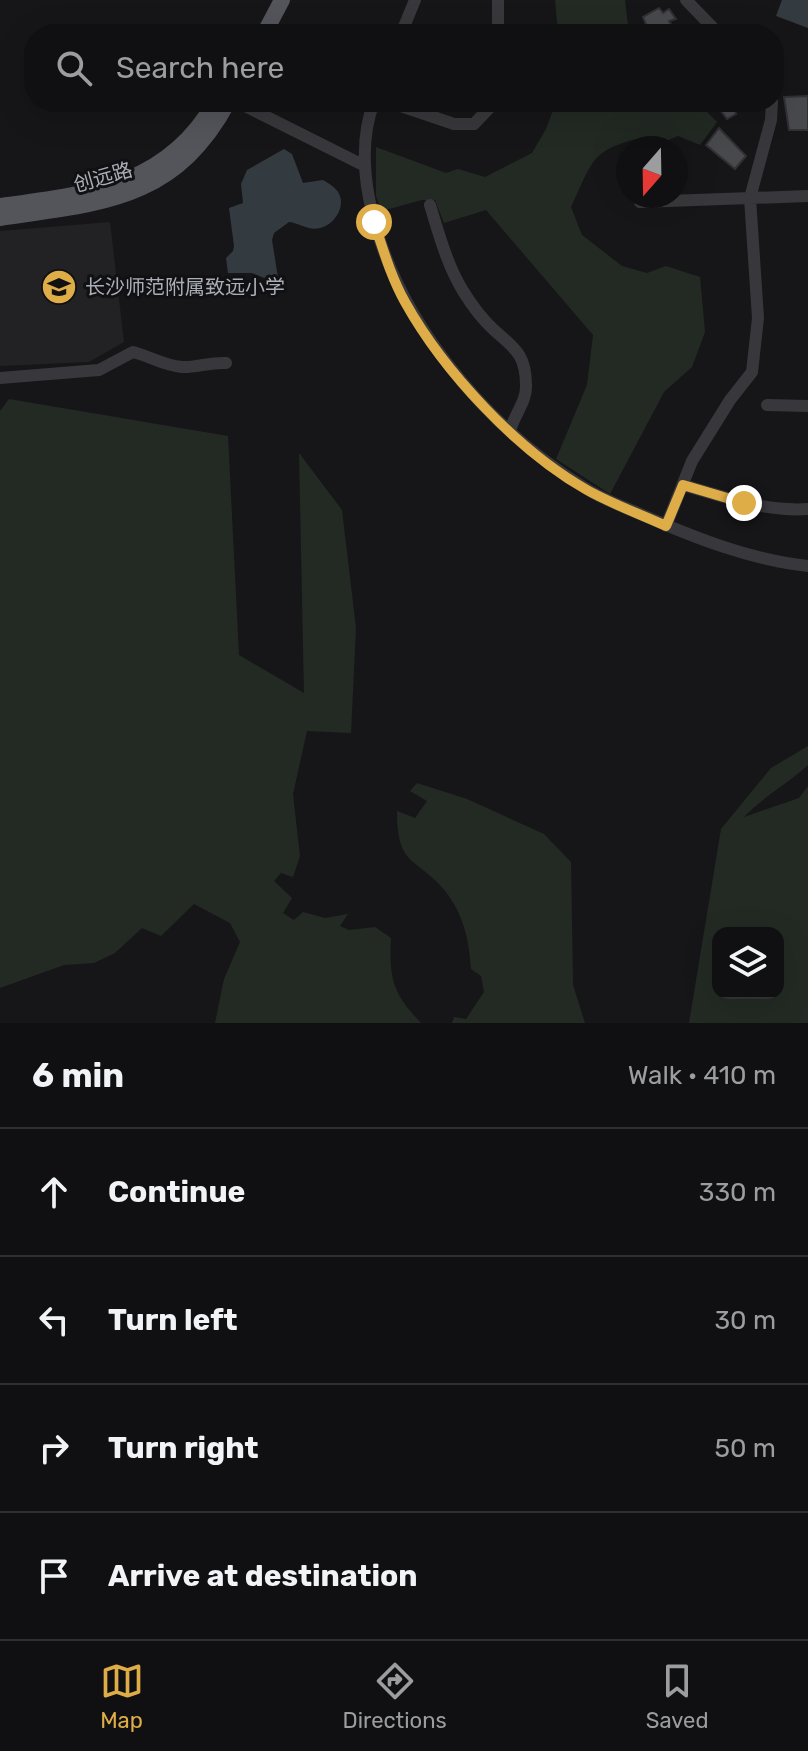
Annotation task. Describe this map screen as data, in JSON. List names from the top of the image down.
{
  "streets": {
    "main road": ["创远路"]
  },
  "places": {
    "school or university": ["长沙师范附属致远小学"]
  },
  "north": "bottom",
  "page": {
    "search": "Search here",
    "heading": ["6 min", "Walk · 410 m"],
    "list": [
      ["Continue", "330 m"],
      ["Turn left", "30 m"],
      ["Turn right", "50 m"],
      "Arrive at destination"
    ],
    "nav": ["Map", "Directions", "Saved"]
  }
}
